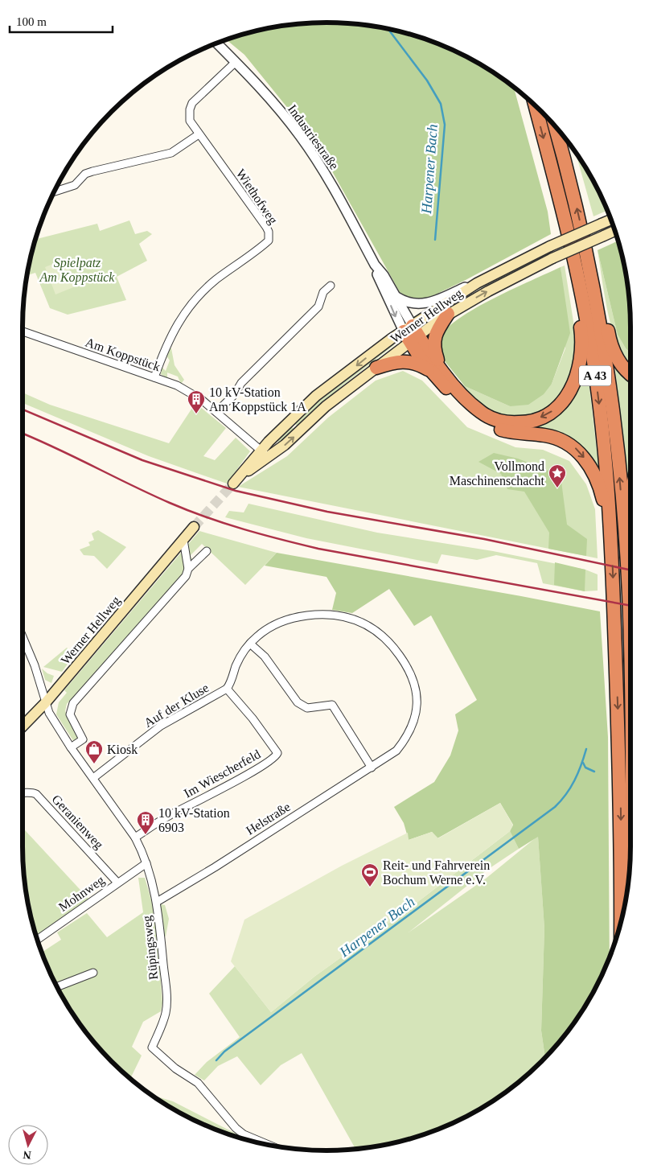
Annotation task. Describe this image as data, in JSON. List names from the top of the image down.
{
  "streets": {
    "highway": ["A 43"],
    "main road": ["Werner Hellweg"],
    "street": [
      "Industriestraße",
      "Wiethofweg",
      "Am Koppstück",
      "Auf der Kluse",
      "Im Wiescherfeld",
      "Helstraße",
      "Geranienweg",
      "Mohnweg",
      "Rüpingsweg"
    ]
  },
  "crossings": [
    ["Industriestraße", "Wiethofweg"],
    ["Industriestraße", "Werner Hellweg"],
    ["Wiethofweg", "Am Koppstück"],
    ["Werner Hellweg", "Am Koppstück"],
    ["Werner Hellweg", "Rüpingsweg"],
    ["Auf der Kluse", "Im Wiescherfeld"],
    ["Auf der Kluse", "Helstraße"],
    ["Auf der Kluse", "Rüpingsweg"],
    ["Im Wiescherfeld", "Rüpingsweg"],
    ["Helstraße", "Rüpingsweg"],
    ["Geranienweg", "Mohnweg"],
    ["Mohnweg", "Rüpingsweg"]
  ],
  "water": ["Harpener Bach"],
  "parks": ["Spielpatz Am Koppstück"],
  "places": {
    "building": ["10 kV-Station Am Koppstück 1A", "10 kV-Station 6903"],
    "place": ["Vollmond Maschinenschacht"],
    "shop": ["Kiosk"],
    "sports": ["Reit- und Fahrverein Bochum Werne e.V."]
  },
  "scale_bar": "100 m",
  "north": "bottom"
}
